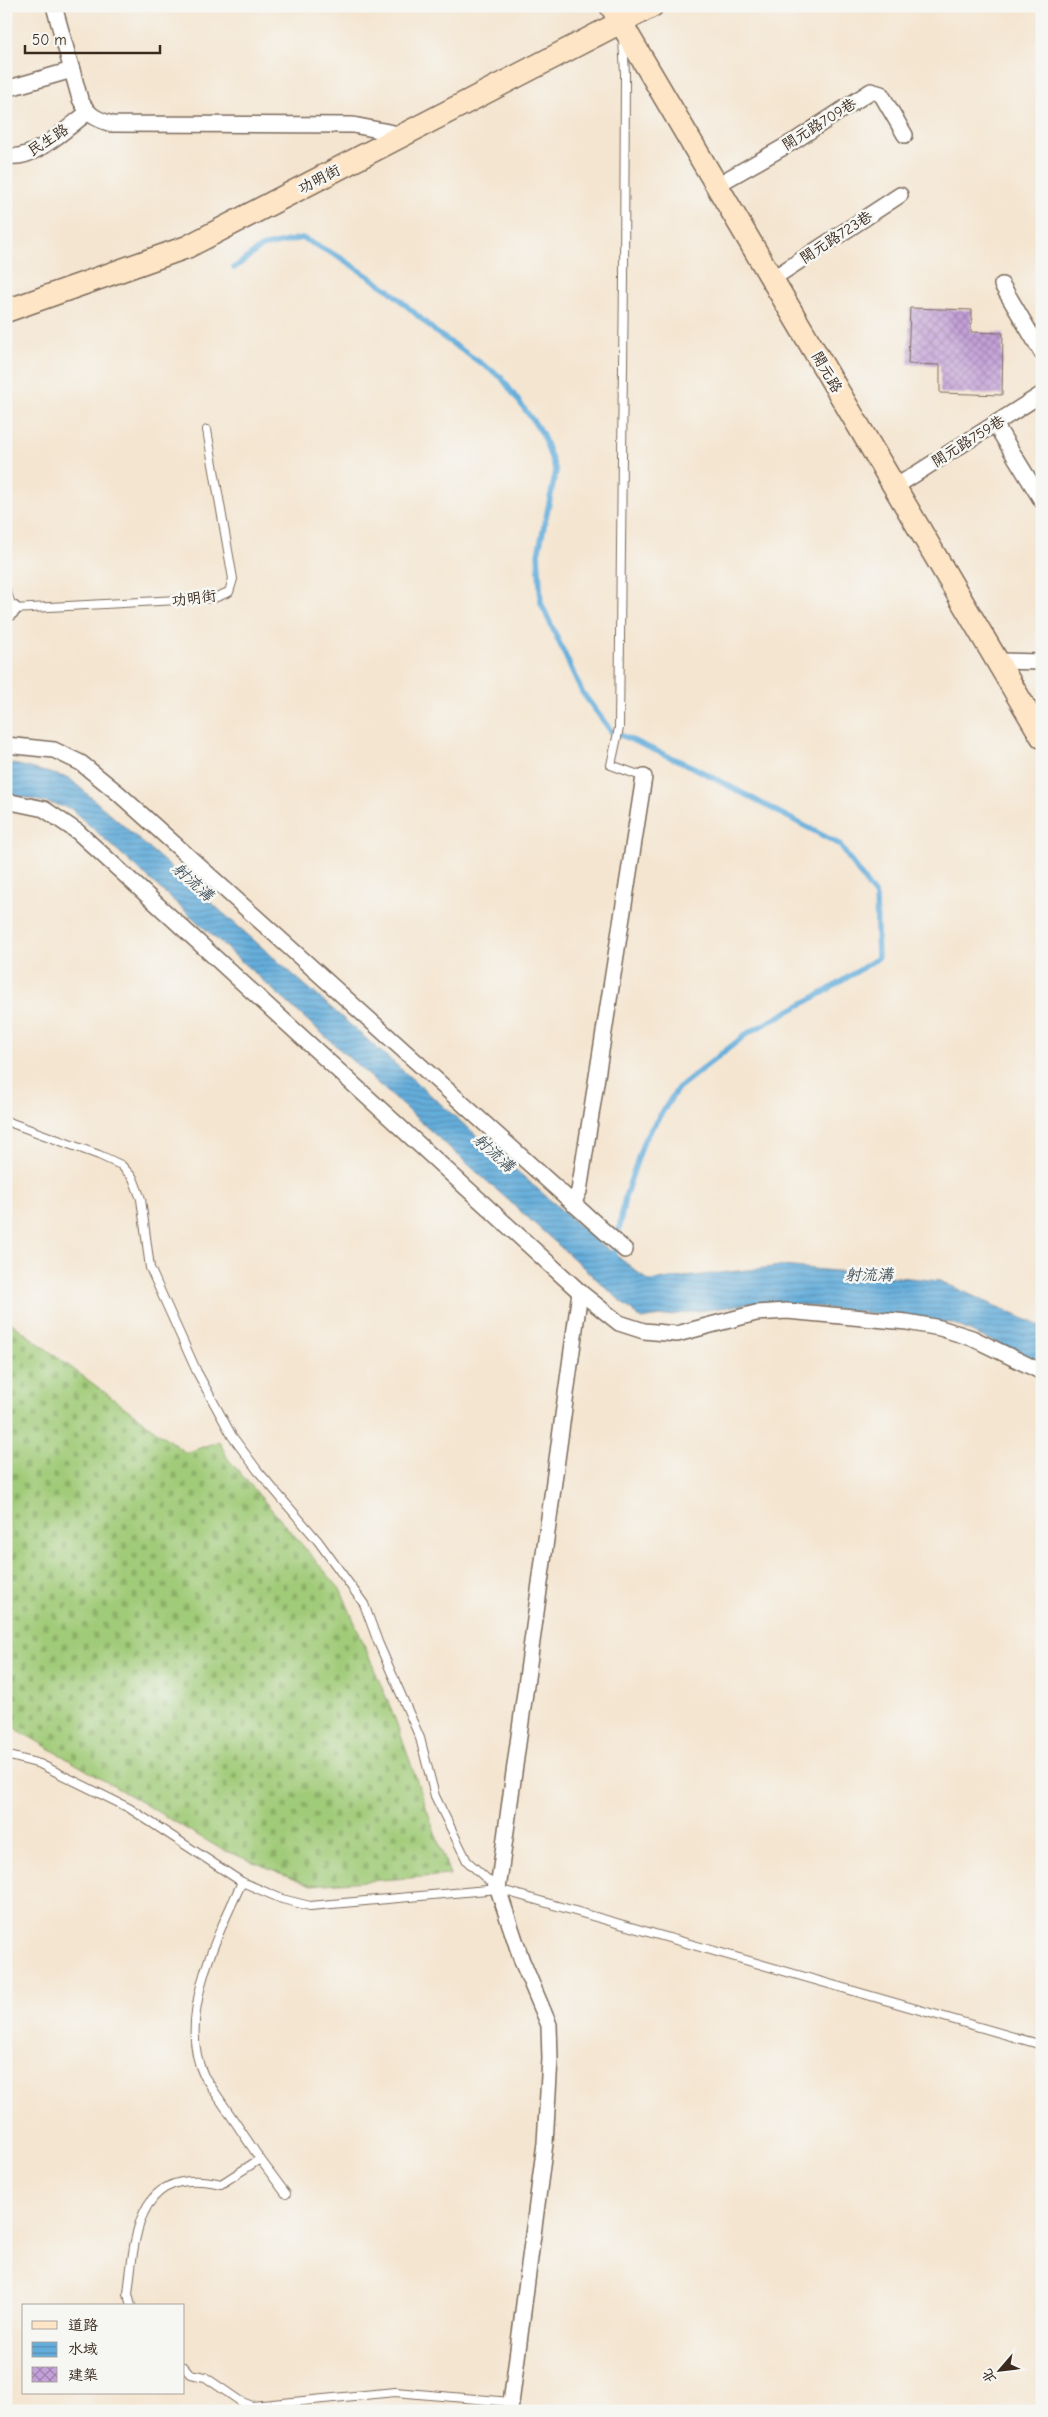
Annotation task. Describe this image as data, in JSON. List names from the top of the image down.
{
  "streets": {
    "main road": ["功明街", "開元路"],
    "street": [
      "開元路709巷",
      "民生路",
      "開元路723巷",
      "開元路759巷"
    ]
  },
  "crossings": [
    ["開元路709巷", "開元路"],
    ["功明街", "開元路"],
    ["開元路723巷", "開元路"],
    ["開元路", "開元路759巷"]
  ],
  "water": ["射流溝"],
  "legend": ["道路", "水域", "建築"],
  "scale_bar": "50 m",
  "north": "bottom left"
}
